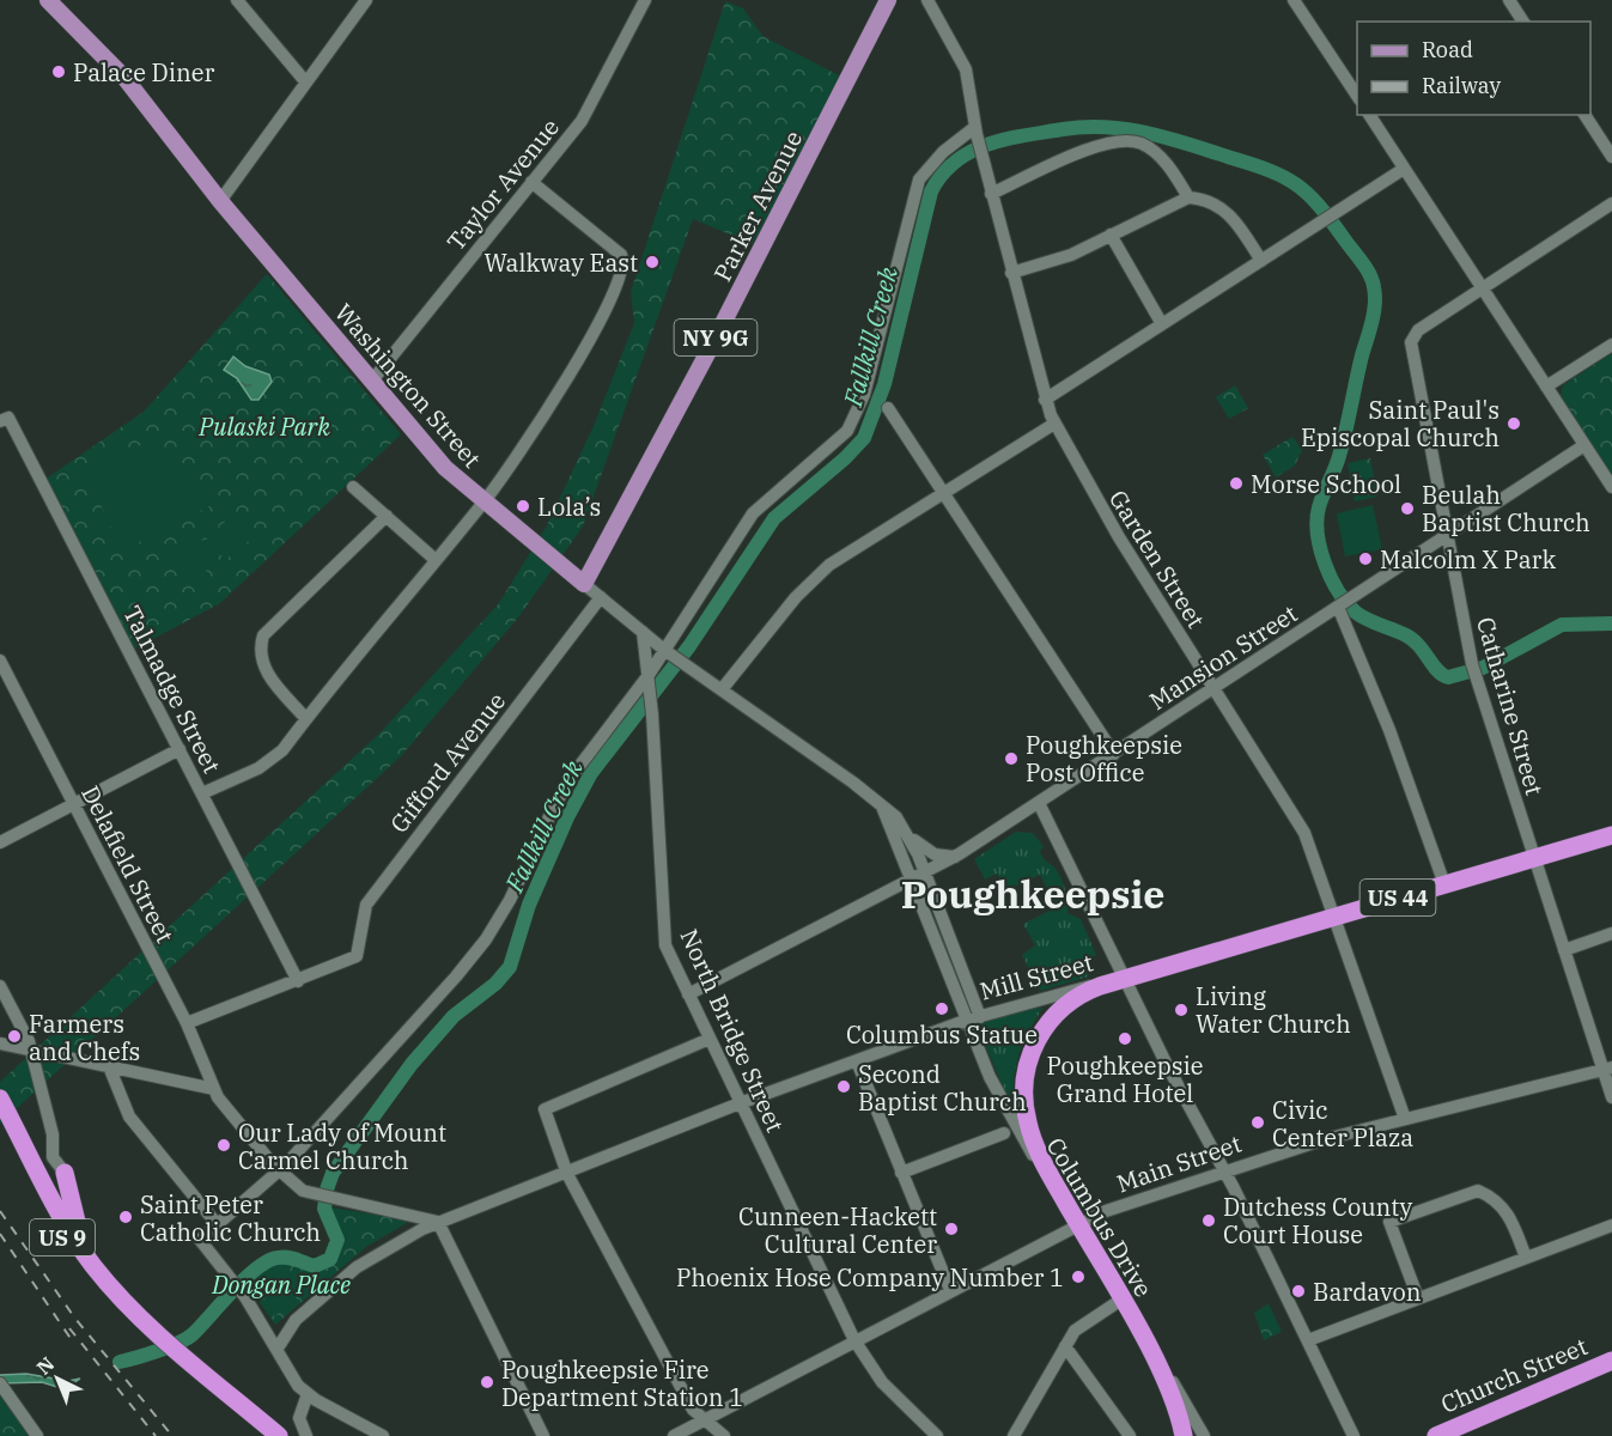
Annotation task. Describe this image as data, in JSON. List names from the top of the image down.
{
  "streets": {
    "highway": [
      "US 44",
      "Mill Street",
      "Columbus Drive",
      "US 9",
      "Church Street"
    ],
    "main road": ["Parker Avenue", "NY 9G", "Washington Street"],
    "street": [
      "Taylor Avenue",
      "Garden Street",
      "Mansion Street",
      "Talmadge Street",
      "Catharine Street",
      "Gifford Avenue",
      "Delafield Street",
      "North Bridge Street",
      "Main Street"
    ]
  },
  "crossings": [
    ["Taylor Avenue", "Washington Street"],
    ["Parker Avenue", "Washington Street"],
    ["Washington Street", "Mansion Street"],
    ["Washington Street", "Gifford Avenue"],
    ["Washington Street", "North Bridge Street"],
    ["Washington Street", "Columbus Drive"],
    ["Garden Street", "Mansion Street"],
    ["Garden Street", "Mill Street"],
    ["Garden Street", "Main Street"],
    ["Mansion Street", "Catharine Street"],
    ["Mansion Street", "North Bridge Street"],
    ["Mansion Street", "Columbus Drive"],
    ["Talmadge Street", "Gifford Avenue"],
    ["Catharine Street", "Mill Street"],
    ["Catharine Street", "Main Street"],
    ["US 44", "Mill Street"],
    ["US 44", "Columbus Drive"],
    ["Mill Street", "North Bridge Street"],
    ["Mill Street", "Columbus Drive"],
    ["North Bridge Street", "Main Street"],
    ["Main Street", "Columbus Drive"]
  ],
  "districts": ["Poughkeepsie"],
  "water": ["Fallkill Creek"],
  "parks": ["Pulaski Park", "Dongan Place"],
  "places": [
    "Palace Diner",
    "Walkway East",
    "Saint Paul's Episcopal Church",
    "Morse School",
    "Lola’s",
    "Beulah Baptist Church",
    "Malcolm X Park",
    "Poughkeepsie Post Office",
    "Columbus Statue",
    "Living Water Church",
    "Farmers and Chefs",
    "Poughkeepsie Grand Hotel",
    "Second Baptist Church",
    "Civic Center Plaza",
    "Our Lady of Mount Carmel Church",
    "Saint Peter Catholic Church",
    "Dutchess County Court House",
    "Cunneen-Hackett Cultural Center",
    "Phoenix Hose Company Number 1",
    "Bardavon",
    "Poughkeepsie Fire Department Station 1"
  ],
  "legend": ["Road", "Railway"],
  "north": "top left"
}
